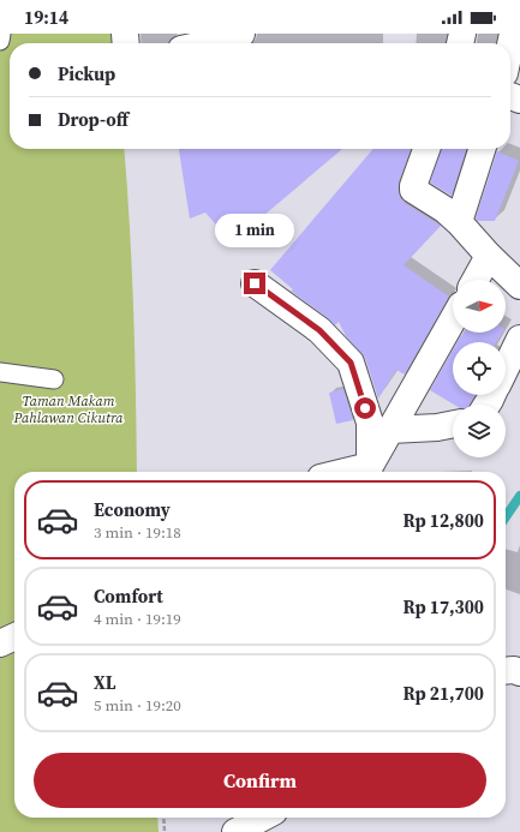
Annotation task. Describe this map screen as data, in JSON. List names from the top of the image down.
{
  "parks": ["Taman Makam Pahlawan Cikutra"],
  "north": "right",
  "page": {
    "status": "19:14",
    "banner": ["Pickup", "Drop-off"],
    "bubble": "1 min",
    "list": [
      {
        "name": "Economy",
        "note": "3 min · 19:18",
        "value": "Rp 12,800"
      },
      {
        "name": "Comfort",
        "note": "4 min · 19:19",
        "value": "Rp 17,300"
      },
      {
        "name": "XL",
        "note": "5 min · 19:20",
        "value": "Rp 21,700"
      }
    ],
    "buttons": "Confirm"
  }
}
